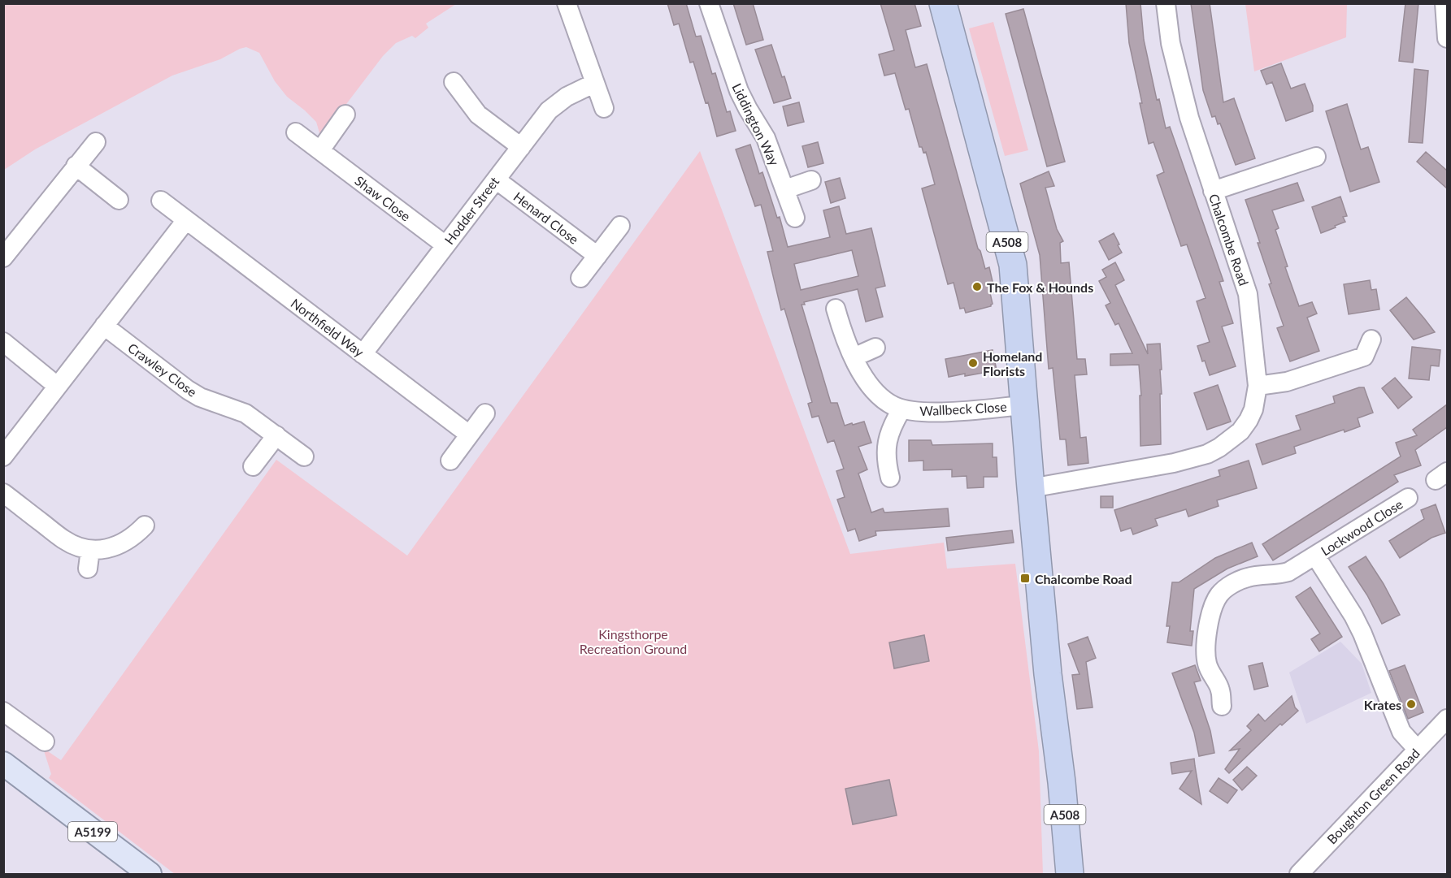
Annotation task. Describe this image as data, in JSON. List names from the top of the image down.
{
  "streets": {
    "highway": ["A508"],
    "main road": ["A5199"],
    "street": [
      "Liddington Way",
      "Shaw Close",
      "Hodder Street",
      "Henard Close",
      "Chalcombe Road",
      "Northfield Way",
      "Crawley Close",
      "Wallbeck Close",
      "Lockwood Close",
      "Boughton Green Road"
    ]
  },
  "crossings": [
    ["Shaw Close", "Hodder Street"],
    ["Hodder Street", "Henard Close"],
    ["Hodder Street", "Northfield Way"],
    ["Chalcombe Road", "A508"],
    ["A508", "Wallbeck Close"],
    ["Lockwood Close", "Boughton Green Road"]
  ],
  "parks": ["Kingsthorpe Recreation Ground"],
  "places": {
    "other": ["The Fox & Hounds", "Homeland Florists", "Krates"],
    "transit": ["Chalcombe Road"]
  }
}
